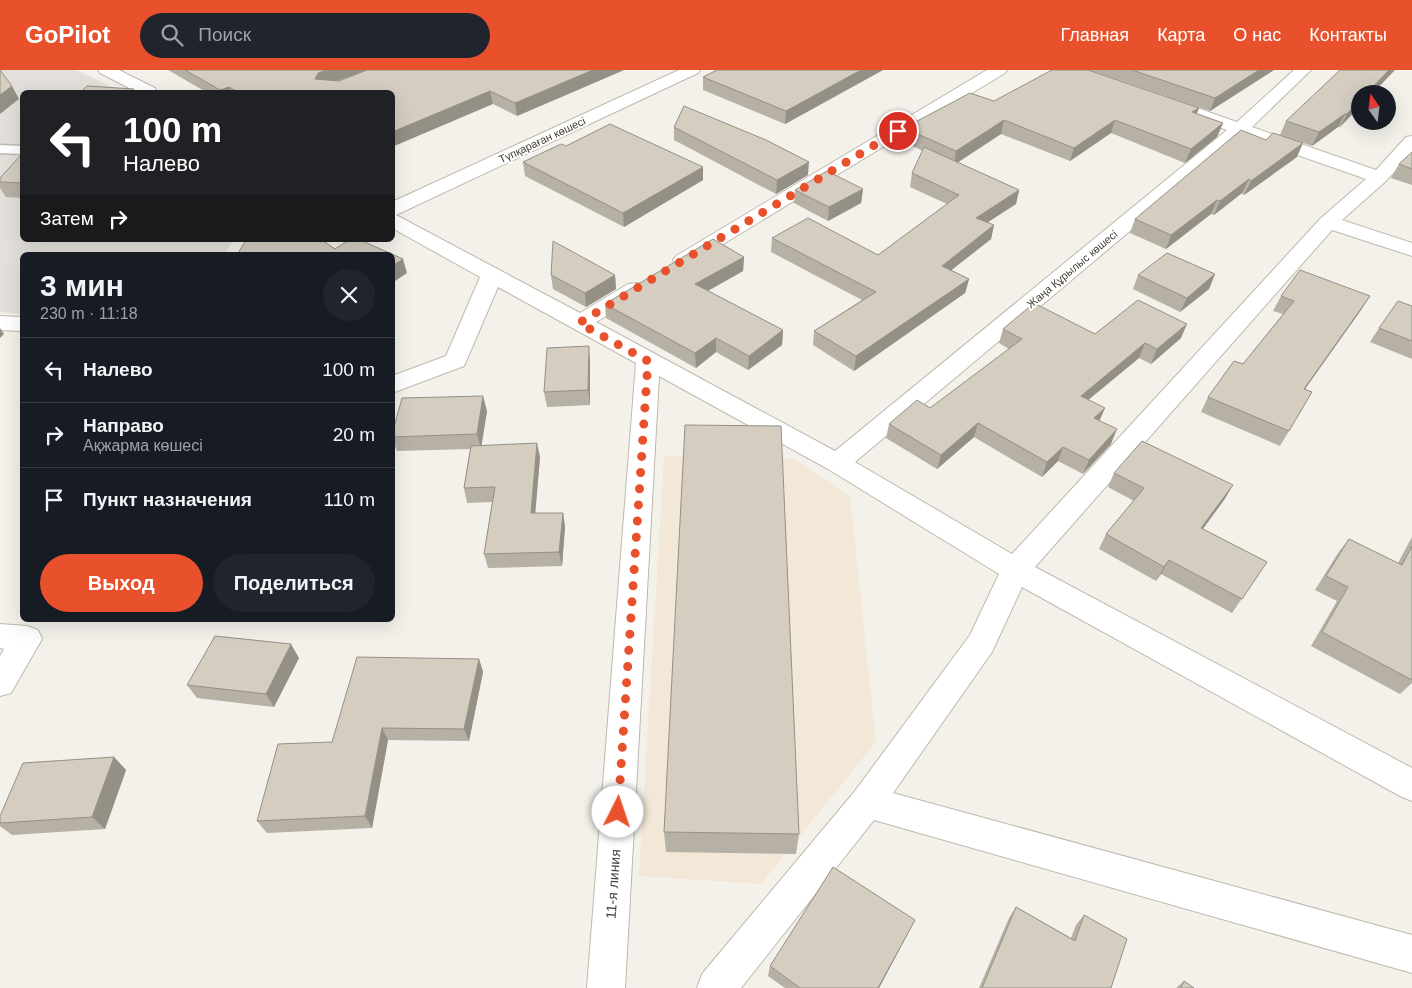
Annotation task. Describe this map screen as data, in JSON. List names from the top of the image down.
{
  "streets": {
    "street": ["Түпқараған көшесі", "Жаңа Құрылыс көшесі", "11-я линия"]
  },
  "north": "top",
  "page": {
    "header": "GoPilot",
    "search": "Поиск",
    "nav": [
      "Главная",
      "Карта",
      "О нас",
      "Контакты"
    ],
    "turn": ["100 m", "Налево"],
    "then": "Затем",
    "heading": ["3 мин", "230 m · 11:18"],
    "list": [
      {
        "name": "Налево",
        "value": "100 m"
      },
      {
        "name": "Направо",
        "note": "Ақжарма көшесі",
        "value": "20 m"
      },
      {
        "name": "Пункт назначения",
        "value": "110 m"
      }
    ],
    "buttons": ["Выход", "Поделиться"]
  }
}
